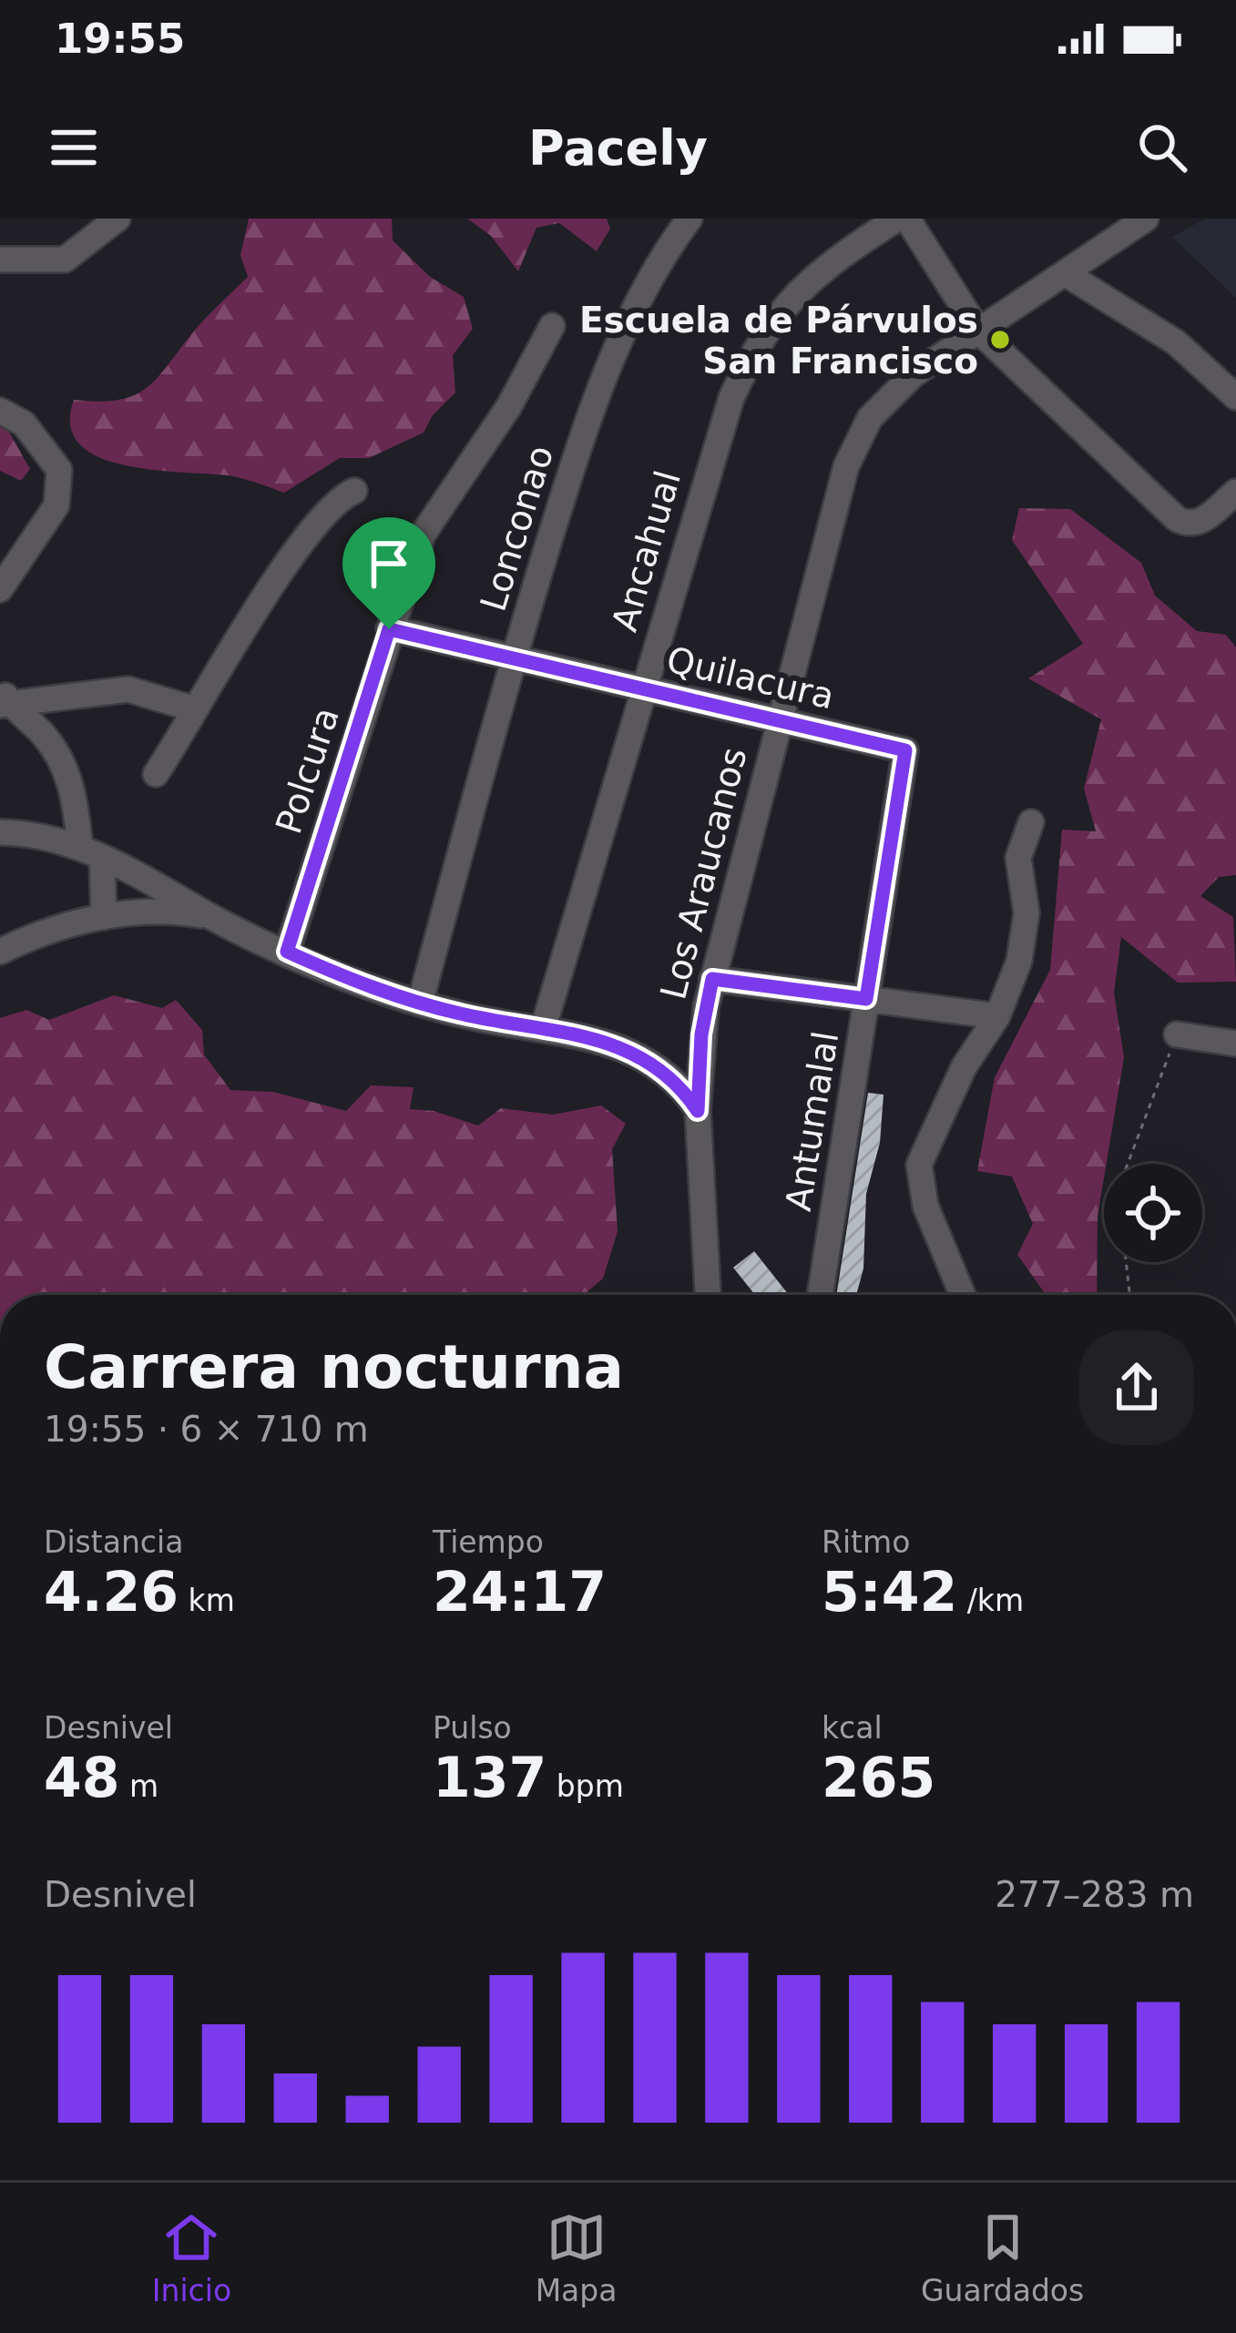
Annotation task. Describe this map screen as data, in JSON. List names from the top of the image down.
{
  "streets": {
    "street": [
      "Lonconao",
      "Ancahual",
      "Quilacura",
      "Polcura",
      "Los Araucanos",
      "Antumalal"
    ]
  },
  "crossings": [
    ["Lonconao", "Quilacura"],
    ["Ancahual", "Quilacura"],
    ["Quilacura", "Polcura"],
    ["Quilacura", "Los Araucanos"],
    ["Quilacura", "Antumalal"]
  ],
  "places": ["Escuela de Párvulos San Francisco"],
  "page": {
    "status": "19:55",
    "header": "Pacely",
    "heading": ["Carrera nocturna", "19:55 · 6 × 710 m"],
    "stats": [
      ["Distancia", "4.26 km"],
      ["Tiempo", "24:17"],
      ["Ritmo", "5:42 /km"],
      ["Desnivel", "48 m"],
      ["Pulso", "137 bpm"],
      ["kcal", "265"]
    ],
    "chart": ["Desnivel", "277–283 m"],
    "tabs": ["Inicio", "Mapa", "Guardados"]
  }
}
